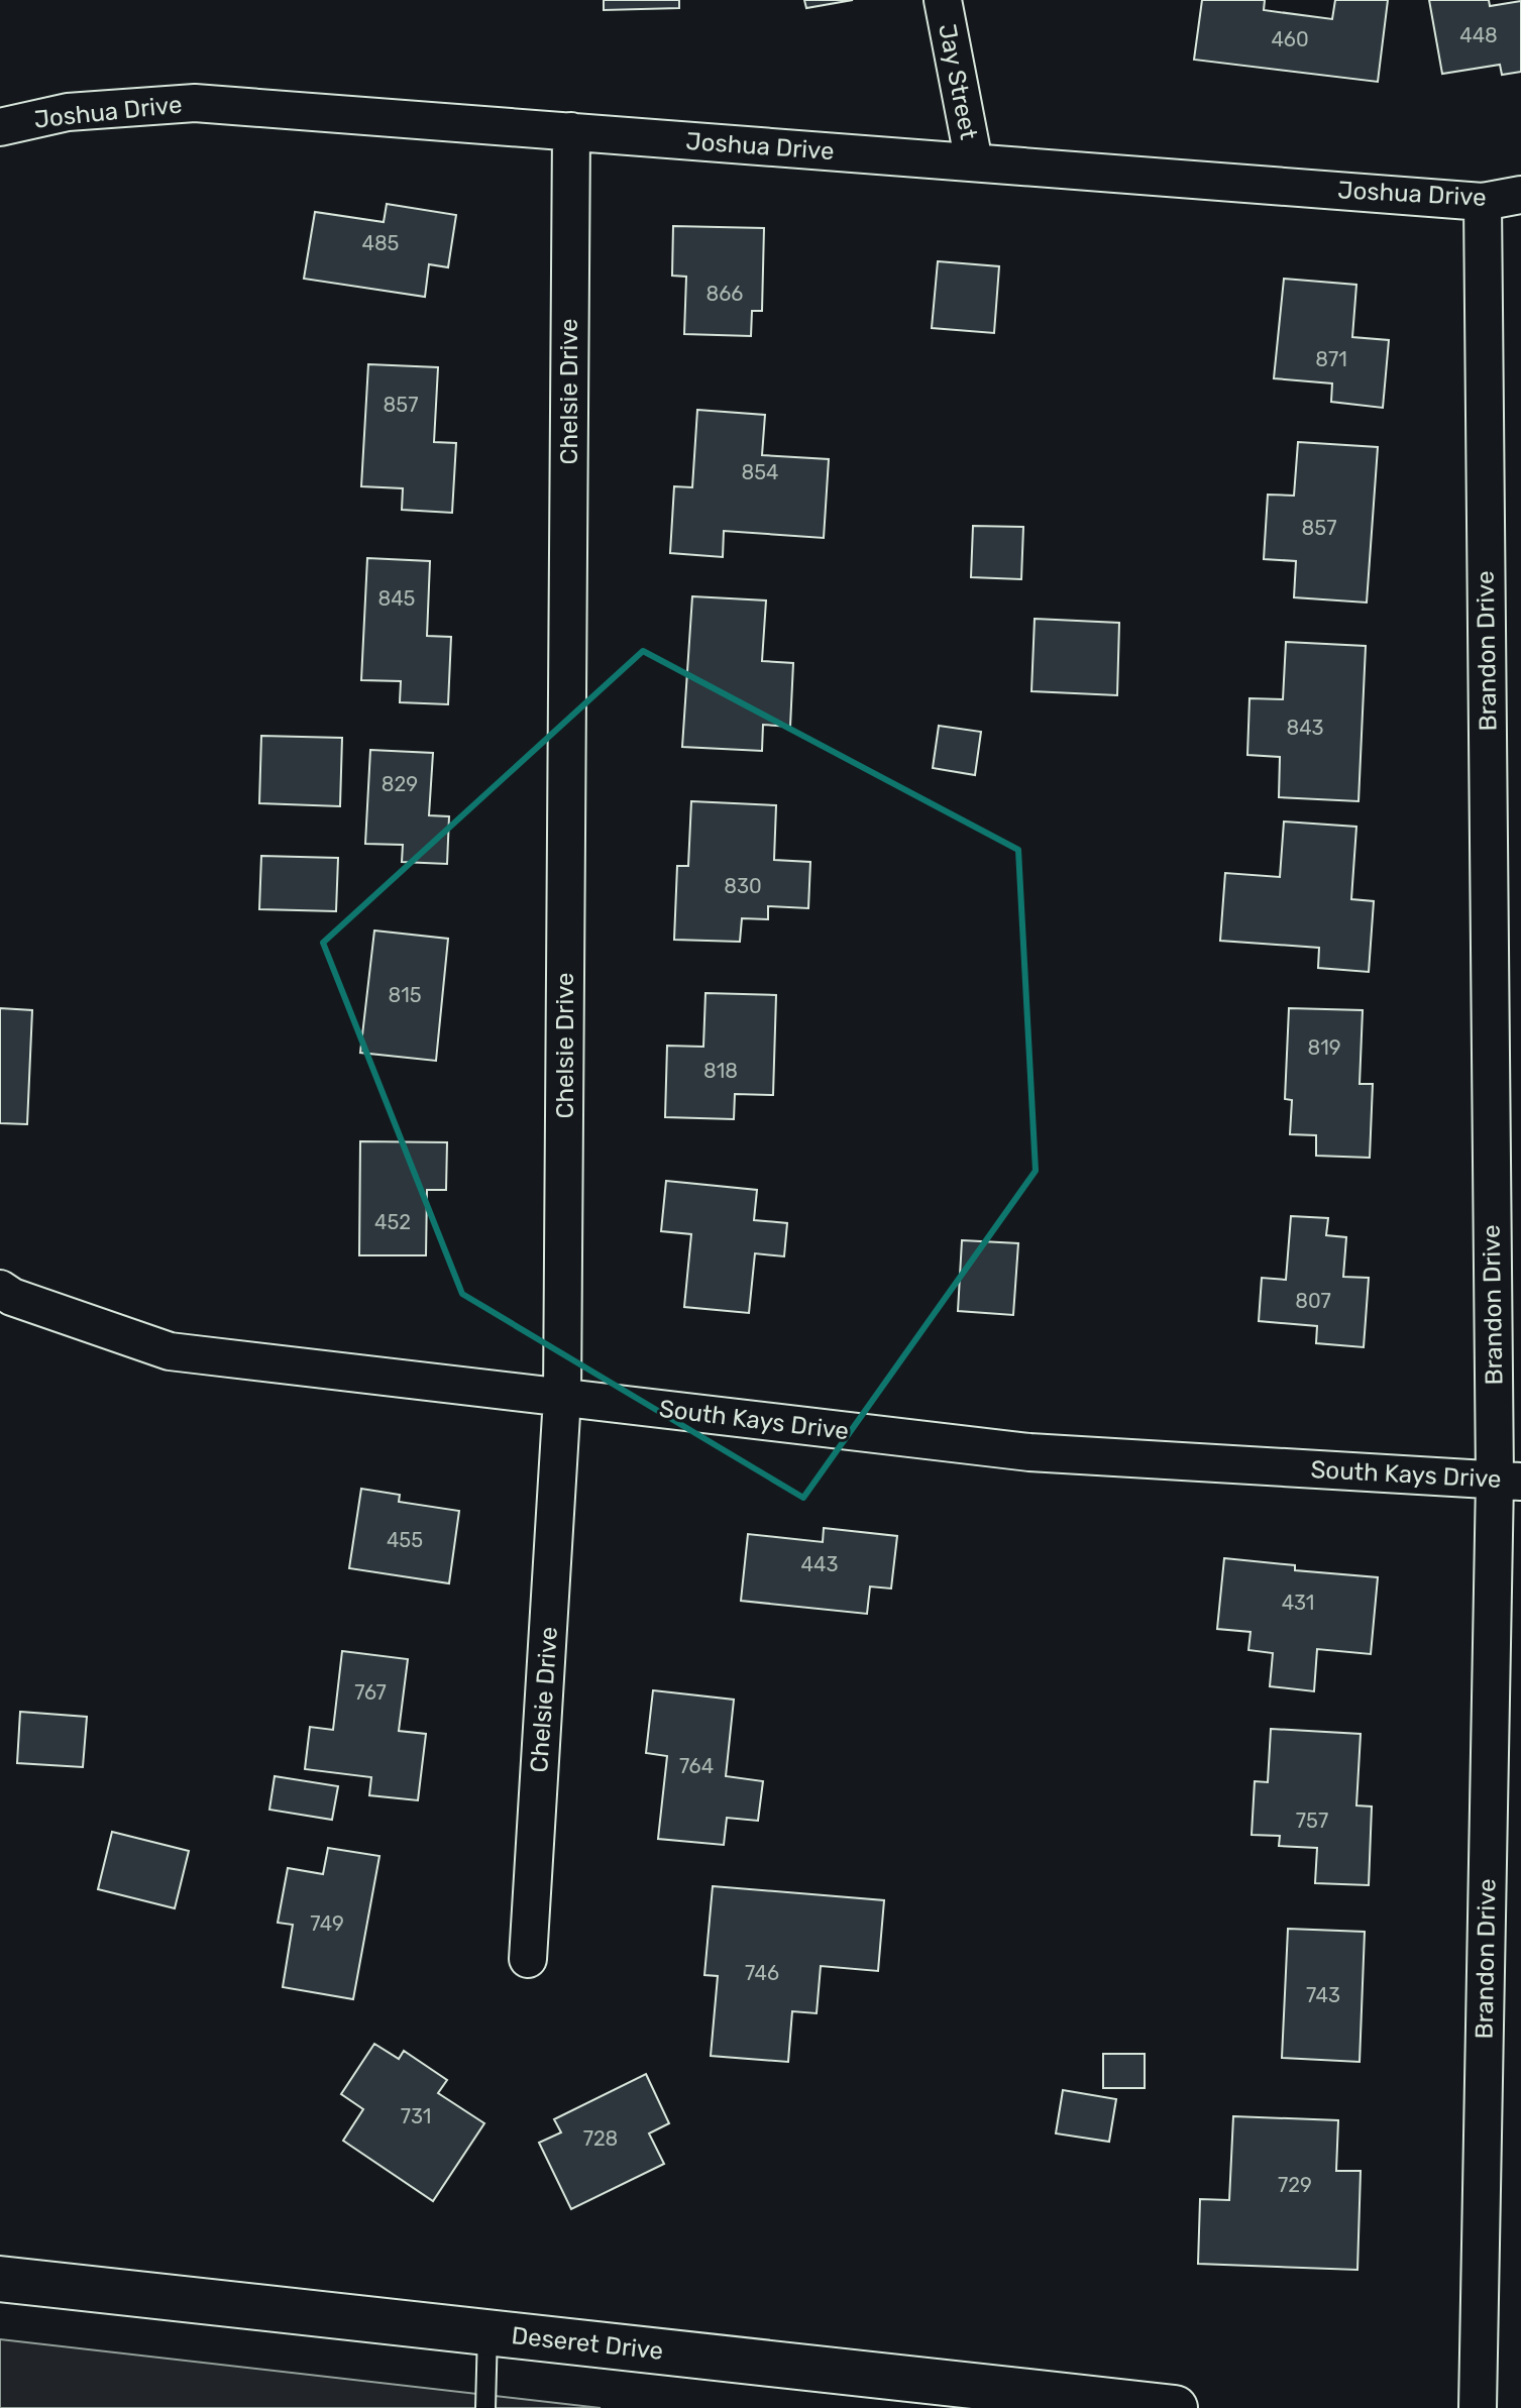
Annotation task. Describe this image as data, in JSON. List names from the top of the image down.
{
  "streets": {
    "street": [
      "Jay Street",
      "Joshua Drive",
      "Chelsie Drive",
      "Brandon Drive",
      "South Kays Drive",
      "Deseret Drive"
    ]
  },
  "crossings": [
    ["Jay Street", "Joshua Drive"],
    ["Joshua Drive", "Chelsie Drive"],
    ["Joshua Drive", "Brandon Drive"],
    ["Chelsie Drive", "South Kays Drive"],
    ["Brandon Drive", "South Kays Drive"]
  ],
  "house_numbers": [
    "448",
    "460",
    "485",
    "866",
    "871",
    "857",
    "854",
    "857",
    "845",
    "843",
    "829",
    "830",
    "815",
    "819",
    "818",
    "452",
    "807",
    "455",
    "443",
    "431",
    "767",
    "764",
    "757",
    "749",
    "746",
    "743",
    "731",
    "728",
    "729"
  ]
}
